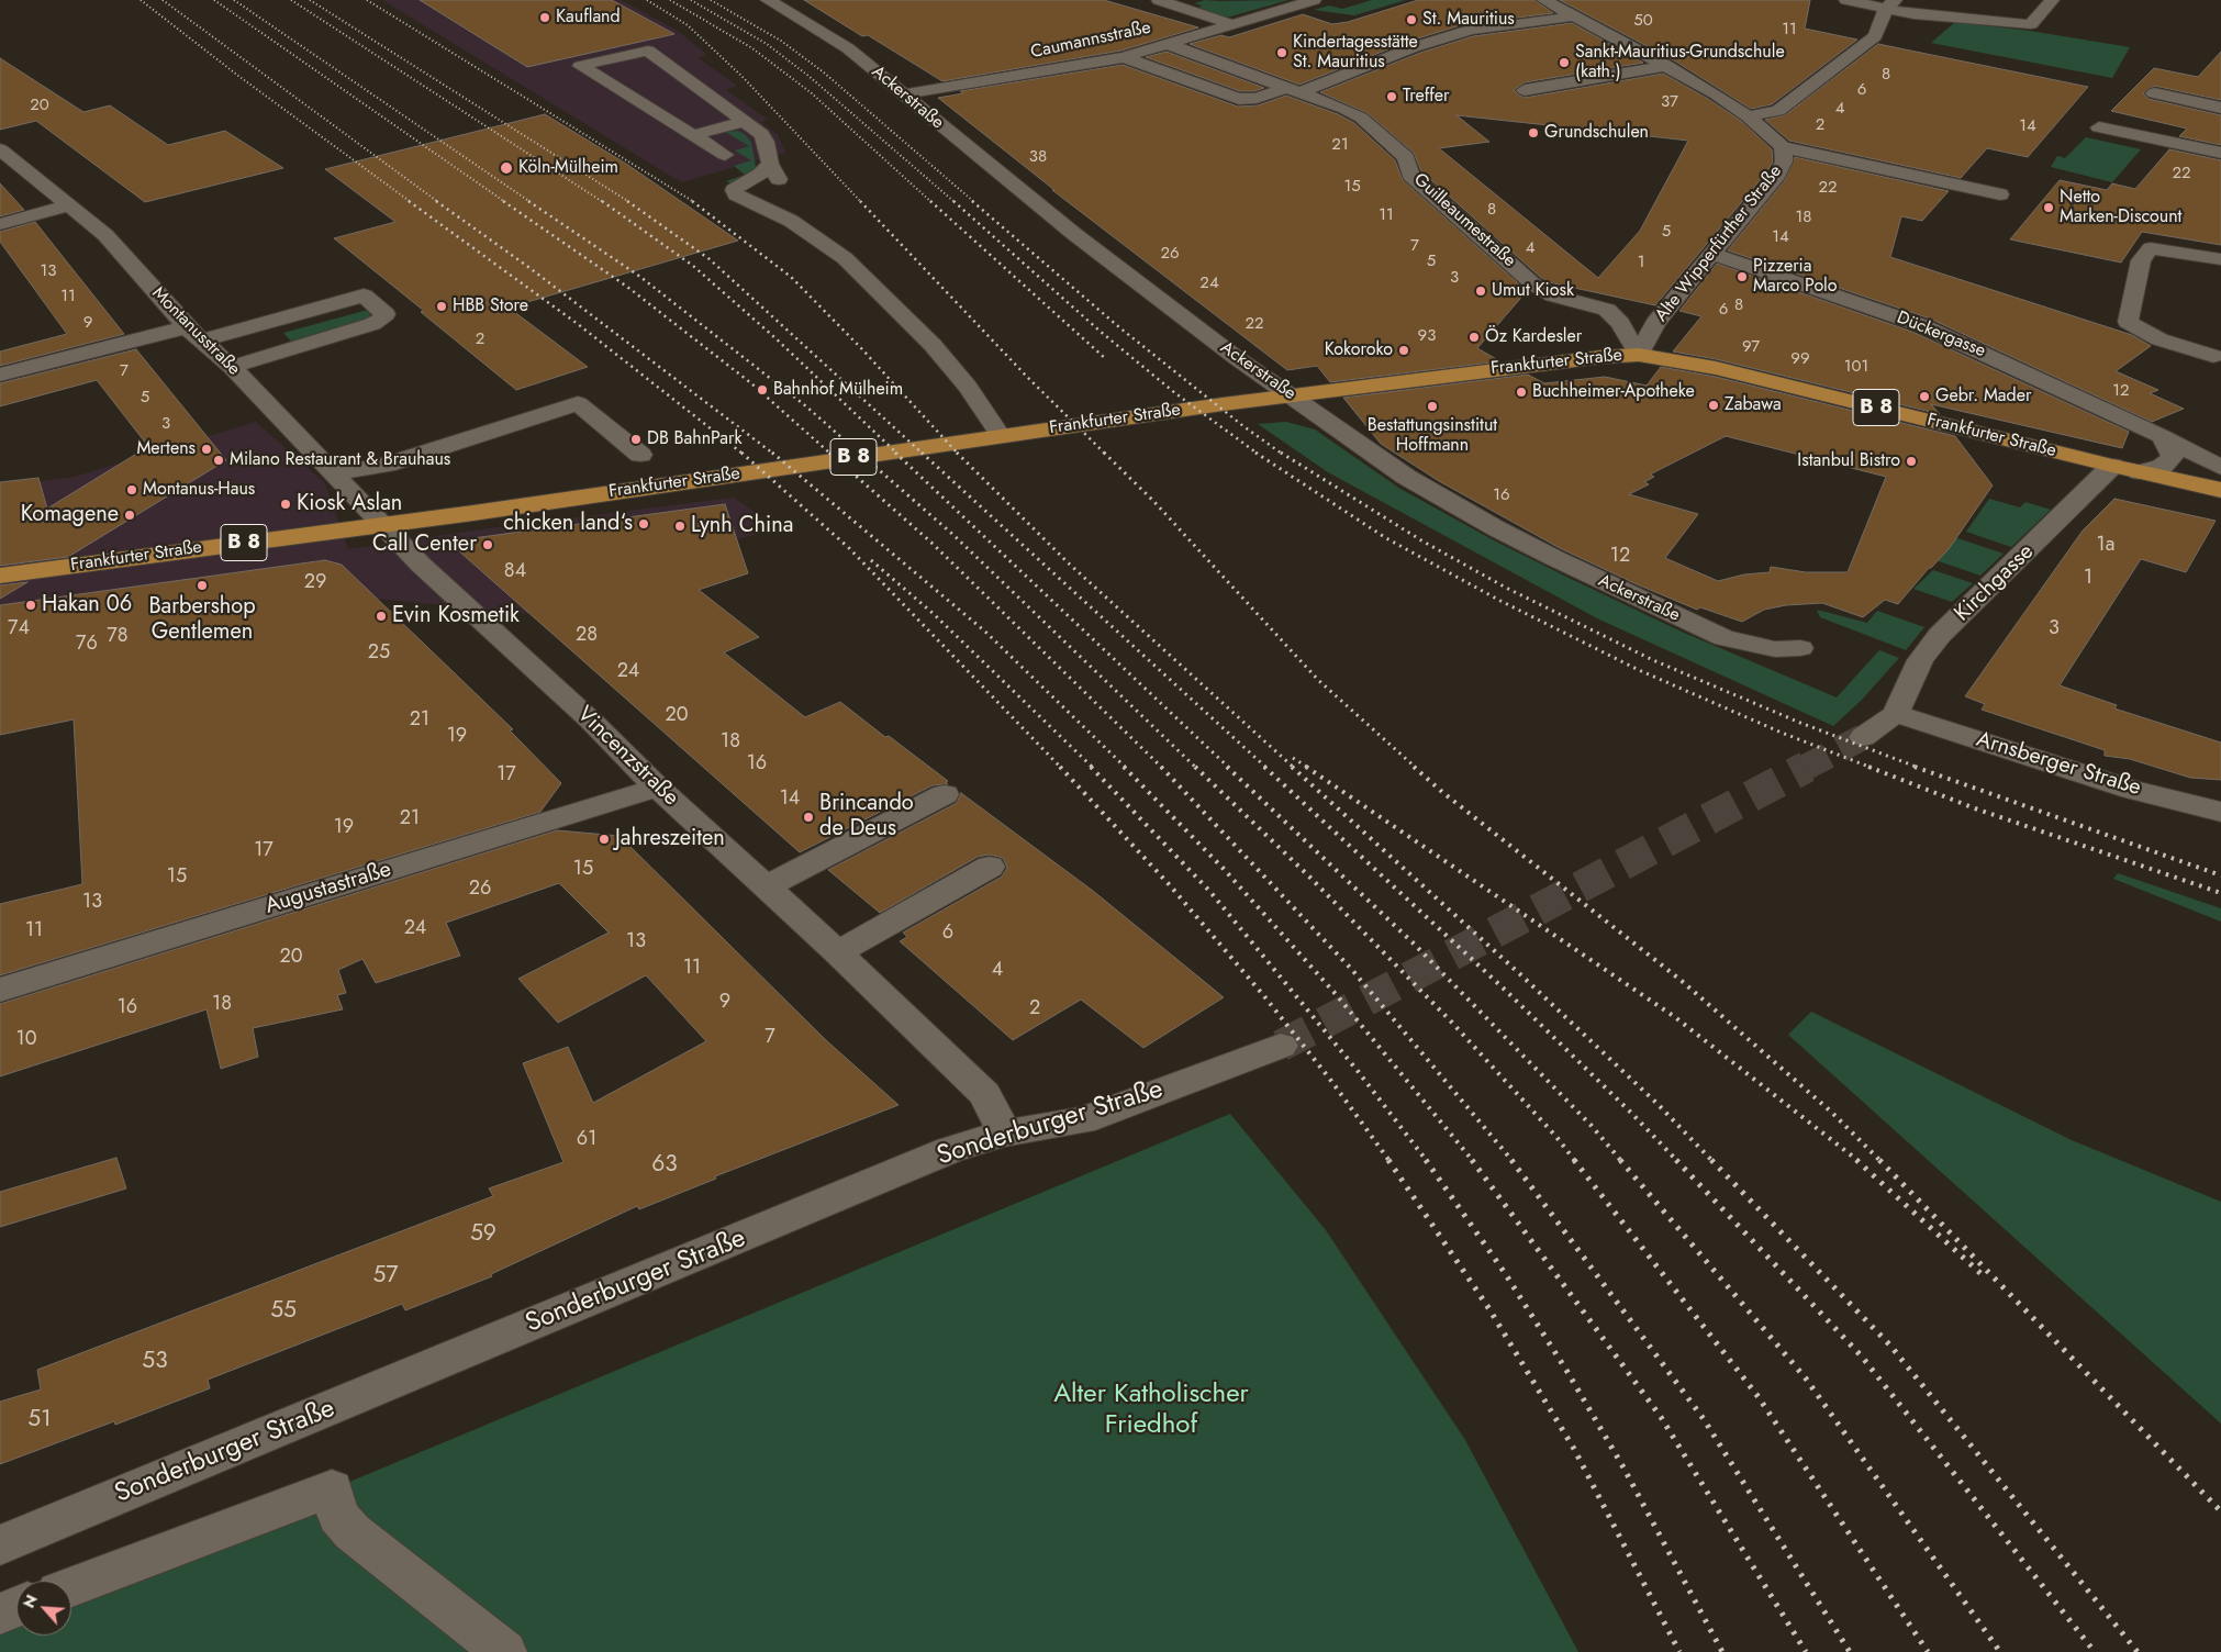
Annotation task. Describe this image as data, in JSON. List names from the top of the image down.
{
  "streets": {
    "main road": ["Frankfurter Straße", "B 8"],
    "street": [
      "Caumannsstraße",
      "Ackerstraße",
      "Guilleaumestraße",
      "Alte Wipperfürther Straße",
      "Montanusstraße",
      "Dückergasse",
      "Kirchgasse",
      "Vincenzstraße",
      "Arnsberger Straße",
      "Augustastraße",
      "Sonderburger Straße"
    ]
  },
  "crossings": [
    ["Caumannsstraße", "Ackerstraße"],
    ["Caumannsstraße", "Guilleaumestraße"],
    ["Ackerstraße", "Frankfurter Straße"],
    ["Guilleaumestraße", "Alte Wipperfürther Straße"],
    ["Guilleaumestraße", "Frankfurter Straße"],
    ["Alte Wipperfürther Straße", "Dückergasse"],
    ["Alte Wipperfürther Straße", "Frankfurter Straße"],
    ["Montanusstraße", "Frankfurter Straße"],
    ["Montanusstraße", "Vincenzstraße"],
    ["Frankfurter Straße", "Kirchgasse"],
    ["Frankfurter Straße", "Vincenzstraße"],
    ["Kirchgasse", "Arnsberger Straße"],
    ["Vincenzstraße", "Augustastraße"],
    ["Vincenzstraße", "Sonderburger Straße"]
  ],
  "parks": ["Alter Katholischer Friedhof"],
  "places": [
    "Kaufland",
    "St. Mauritius",
    "Kindertagesstätte St. Mauritius",
    "Sankt-Mauritius-Grundschule (kath.)",
    "Treffer",
    "Grundschulen",
    "Köln-Mülheim",
    "Netto Marken-Discount",
    "Pizzeria Marco Polo",
    "Umut Kiosk",
    "HBB Store",
    "Öz Kardesler",
    "Kokoroko",
    "Bahnhof Mülheim",
    "Buchheimer-Apotheke",
    "Gebr. Mader",
    "Zabawa",
    "Bestattungsinstitut Hoffmann",
    "DB BahnPark",
    "Mertens",
    "Milano Restaurant & Brauhaus",
    "Istanbul Bistro",
    "Montanus-Haus",
    "Kiosk Aslan",
    "Komagene",
    "chicken land‘s",
    "Lynh China",
    "Call Center",
    "Barbershop Gentlemen",
    "Hakan 06",
    "Evin Kosmetik",
    "Brincando de Deus",
    "Jahreszeiten"
  ],
  "house_numbers": [
    "50",
    "11",
    "8",
    "6",
    "37",
    "20",
    "4",
    "2",
    "14",
    "21",
    "38",
    "22",
    "15",
    "22",
    "8",
    "11",
    "18",
    "5",
    "14",
    "7",
    "4",
    "26",
    "5",
    "1",
    "13",
    "3",
    "24",
    "11",
    "8",
    "6",
    "9",
    "22",
    "93",
    "2",
    "97",
    "99",
    "101",
    "7",
    "12",
    "5",
    "3",
    "16",
    "1a",
    "12",
    "84",
    "1",
    "29",
    "74",
    "3",
    "28",
    "78",
    "76",
    "25",
    "24",
    "20",
    "21",
    "19",
    "18",
    "16",
    "17",
    "14",
    "21",
    "19",
    "17",
    "15",
    "15",
    "26",
    "13",
    "24",
    "11",
    "6",
    "13",
    "20",
    "11",
    "4",
    "9",
    "18",
    "16",
    "2",
    "7",
    "10",
    "61",
    "63",
    "59",
    "57",
    "55",
    "53",
    "51"
  ],
  "north": "top left"
}
